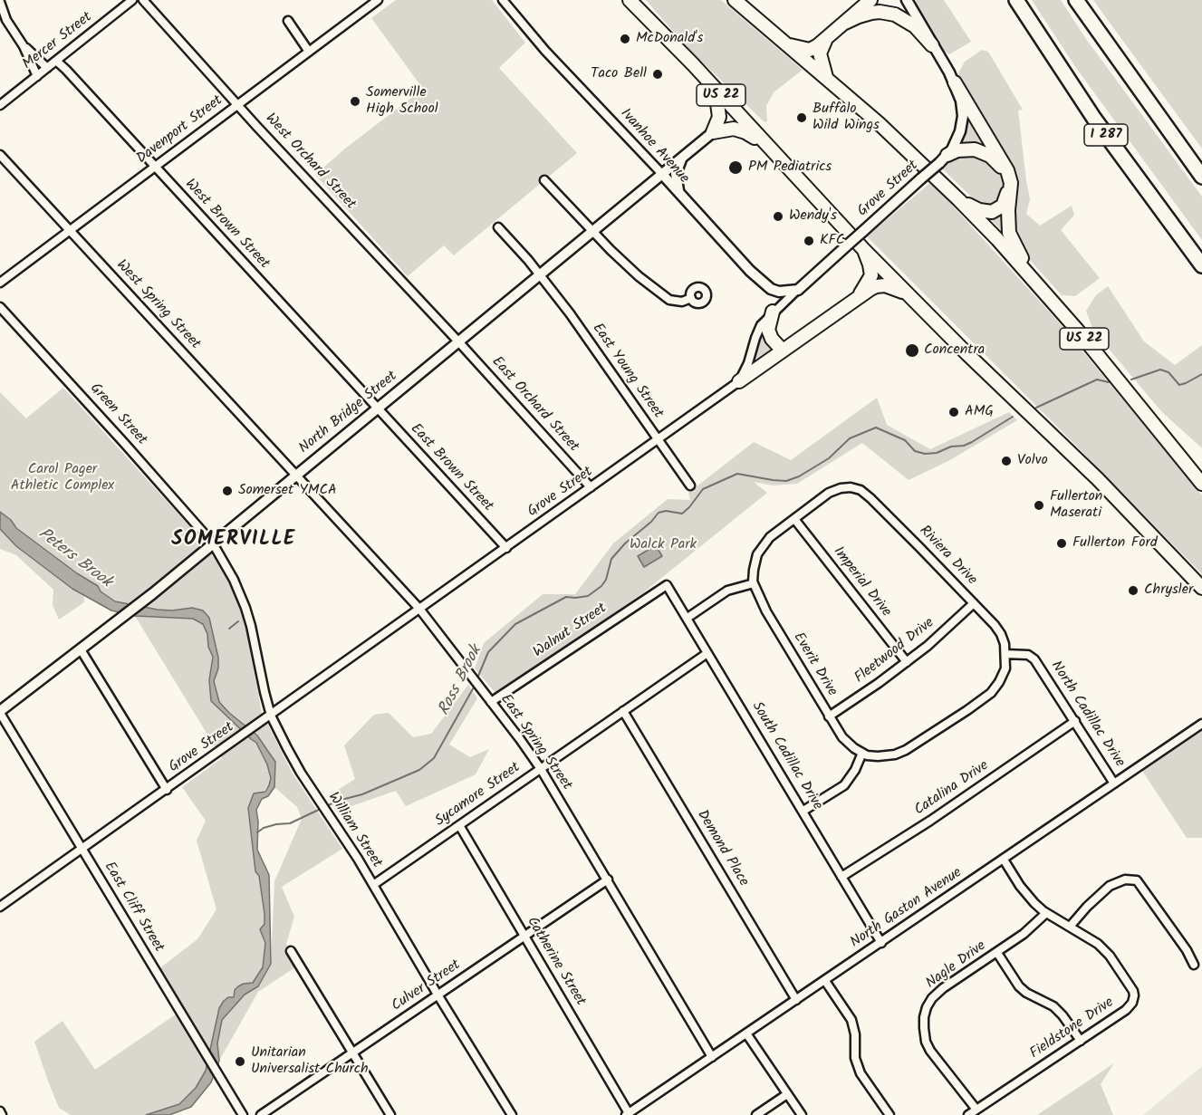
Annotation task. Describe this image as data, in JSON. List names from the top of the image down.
{
  "streets": {
    "highway": ["US 22", "I 287"],
    "street": [
      "Mercer Street",
      "Davenport Street",
      "Ivanhoe Avenue",
      "West Orchard Street",
      "Grove Street",
      "West Brown Street",
      "West Spring Street",
      "East Young Street",
      "East Orchard Street",
      "North Bridge Street",
      "Green Street",
      "East Brown Street",
      "Riviera Drive",
      "Imperial Drive",
      "Walnut Street",
      "Fleetwood Drive",
      "Everit Drive",
      "North Cadillac Drive",
      "East Spring Street",
      "South Cadillac Drive",
      "Catalina Drive",
      "Sycamore Street",
      "William Street",
      "Demond Place",
      "East Cliff Street",
      "North Gaston Avenue",
      "Catherine Street",
      "Nagle Drive",
      "Culver Street",
      "Fieldstone Drive"
    ]
  },
  "crossings": [
    ["Mercer Street", "West Brown Street"],
    ["Davenport Street", "West Orchard Street"],
    ["Davenport Street", "West Brown Street"],
    ["Davenport Street", "West Spring Street"],
    ["Ivanhoe Avenue", "Grove Street"],
    ["Ivanhoe Avenue", "North Bridge Street"],
    ["West Orchard Street", "East Orchard Street"],
    ["West Orchard Street", "North Bridge Street"],
    ["Grove Street", "East Young Street"],
    ["Grove Street", "East Orchard Street"],
    ["Grove Street", "East Brown Street"],
    ["Grove Street", "East Spring Street"],
    ["Grove Street", "William Street"],
    ["Grove Street", "East Cliff Street"],
    ["West Brown Street", "North Bridge Street"],
    ["West Brown Street", "East Brown Street"],
    ["West Spring Street", "North Bridge Street"],
    ["West Spring Street", "East Spring Street"],
    ["East Young Street", "North Bridge Street"],
    ["East Orchard Street", "North Bridge Street"],
    ["North Bridge Street", "Green Street"],
    ["North Bridge Street", "East Brown Street"],
    ["North Bridge Street", "East Spring Street"],
    ["North Bridge Street", "William Street"],
    ["North Bridge Street", "East Cliff Street"],
    ["Green Street", "William Street"],
    ["Riviera Drive", "Imperial Drive"],
    ["Riviera Drive", "Fleetwood Drive"],
    ["Riviera Drive", "North Cadillac Drive"],
    ["Imperial Drive", "Fleetwood Drive"],
    ["Walnut Street", "East Spring Street"],
    ["Walnut Street", "South Cadillac Drive"],
    ["Fleetwood Drive", "Everit Drive"],
    ["North Cadillac Drive", "Catalina Drive"],
    ["North Cadillac Drive", "North Gaston Avenue"],
    ["East Spring Street", "Sycamore Street"],
    ["East Spring Street", "North Gaston Avenue"],
    ["East Spring Street", "Culver Street"],
    ["South Cadillac Drive", "Catalina Drive"],
    ["South Cadillac Drive", "Sycamore Street"],
    ["South Cadillac Drive", "North Gaston Avenue"],
    ["Sycamore Street", "William Street"],
    ["Sycamore Street", "Demond Place"],
    ["Sycamore Street", "Catherine Street"],
    ["William Street", "Culver Street"],
    ["Demond Place", "North Gaston Avenue"],
    ["North Gaston Avenue", "Catherine Street"],
    ["North Gaston Avenue", "Fieldstone Drive"],
    ["Catherine Street", "Culver Street"],
    ["Nagle Drive", "Fieldstone Drive"]
  ],
  "districts": ["SOMERVILLE"],
  "water": ["Peters Brook", "Ross Brook"],
  "parks": ["Carol Pager Athletic Complex", "Walck Park"],
  "places": [
    "McDonald's",
    "Taco Bell",
    "Somerville High School",
    "Buffalo Wild Wings",
    "PM Pediatrics",
    "Wendy's",
    "KFC",
    "Concentra",
    "AMG",
    "Volvo",
    "Somerset YMCA",
    "Fullerton Maserati",
    "Fullerton Ford",
    "Chrysler",
    "Unitarian Universalist Church"
  ]
}
